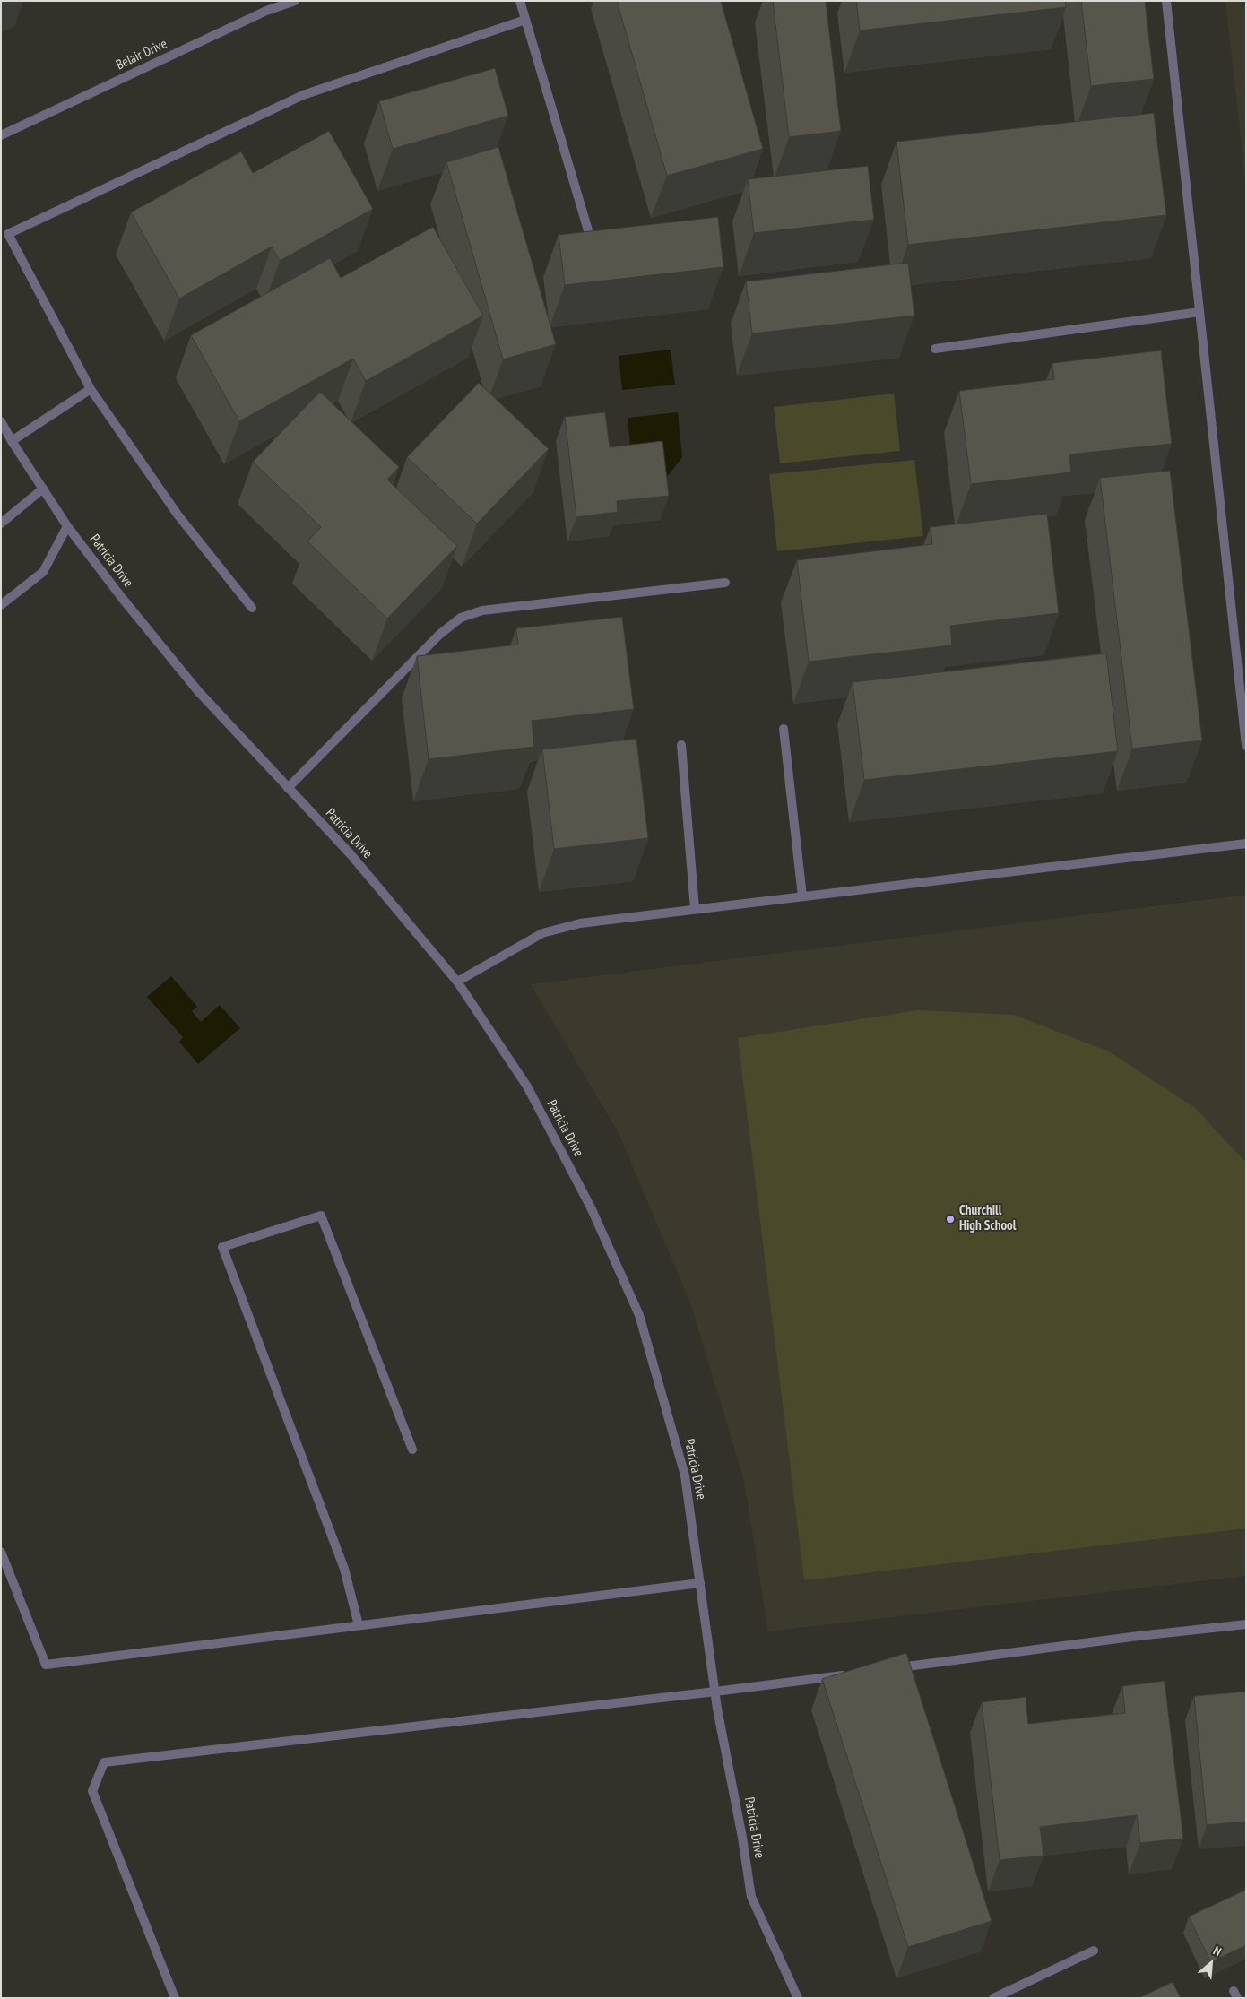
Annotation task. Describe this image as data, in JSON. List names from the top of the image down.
{
  "streets": {
    "street": ["Belair Drive", "Patricia Drive"]
  },
  "places": ["Churchill High School"],
  "north": "top right"
}
